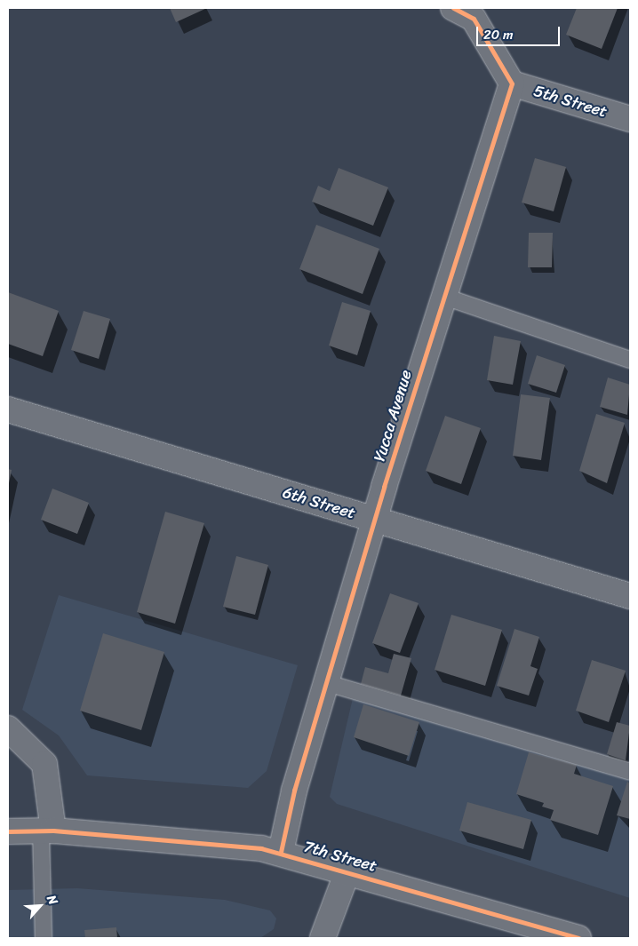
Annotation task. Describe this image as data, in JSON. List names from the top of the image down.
{
  "streets": {
    "street": [
      "5th Street",
      "Yucca Avenue",
      "6th Street",
      "7th Street"
    ]
  },
  "crossings": [
    ["5th Street", "Yucca Avenue"],
    ["Yucca Avenue", "6th Street"],
    ["Yucca Avenue", "7th Street"]
  ],
  "scale_bar": "20 m",
  "north": "top right"
}
